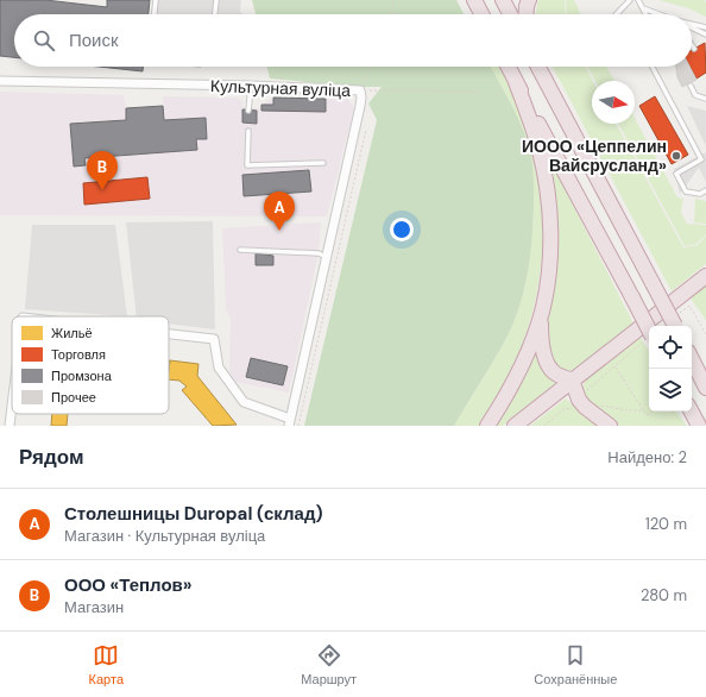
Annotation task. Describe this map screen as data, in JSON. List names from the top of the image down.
{
  "streets": {
    "street": ["Культурная вуліца"]
  },
  "places": ["ИООО «Цеппелин Вайсрусланд»"],
  "legend": [
    "Жильё",
    "Торговля",
    "Промзона",
    "Прочее"
  ],
  "north": "right",
  "page": {
    "search": "Поиск",
    "pins": ["B", "A"],
    "heading": ["Рядом", "Найдено: 2"],
    "list": [
      {
        "mark": "A",
        "name": "Столешницы Duropal (склад)",
        "note": "Магазин · Культурная вуліца",
        "value": "120 m"
      },
      {
        "mark": "B",
        "name": "ООО «Теплов»",
        "note": "Магазин",
        "value": "280 m"
      }
    ],
    "nav": ["Карта", "Маршрут", "Сохранённые"]
  }
}
